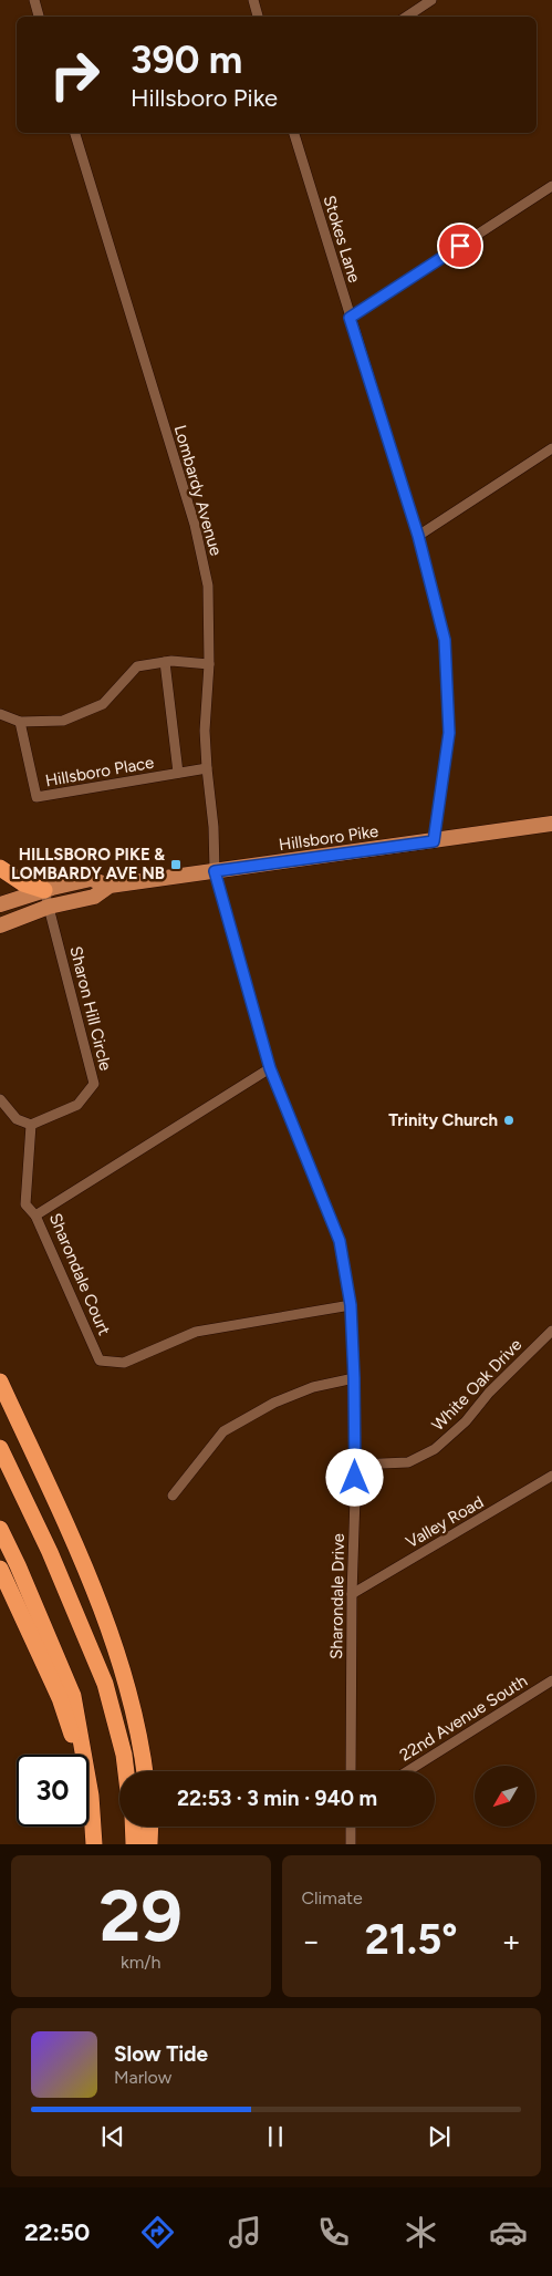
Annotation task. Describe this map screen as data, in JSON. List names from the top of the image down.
{
  "streets": {
    "main road": ["Hillsboro Pike"],
    "street": [
      "Stokes Lane",
      "Lombardy Avenue",
      "Hillsboro Place",
      "Sharon Hill Circle",
      "Sharondale Court",
      "White Oak Drive",
      "Valley Road",
      "Sharondale Drive",
      "22nd Avenue South"
    ]
  },
  "crossings": [
    ["Stokes Lane", "Hillsboro Pike"],
    ["Lombardy Avenue", "Hillsboro Place"],
    ["Lombardy Avenue", "Hillsboro Pike"],
    ["Lombardy Avenue", "Sharondale Drive"],
    ["Hillsboro Pike", "Sharon Hill Circle"],
    ["Hillsboro Pike", "Sharondale Drive"],
    ["Sharondale Court", "Sharondale Drive"],
    ["White Oak Drive", "Sharondale Drive"],
    ["Valley Road", "Sharondale Drive"]
  ],
  "places": {
    "transit": ["HILLSBORO PIKE & LOMBARDY AVE NB"],
    "other": ["Trinity Church"]
  },
  "north": "bottom left",
  "page": {
    "turn": ["390 m", "Hillsboro Pike"],
    "limit": "30",
    "trip": "22:53 · 3 min · 940 m",
    "tile": [
      ["29", "km/h"],
      "Climate"
    ],
    "heat": ["−", "21.5°", "+"],
    "song": ["Slow Tide", "Marlow"],
    "tabs": "22:50"
  }
}
